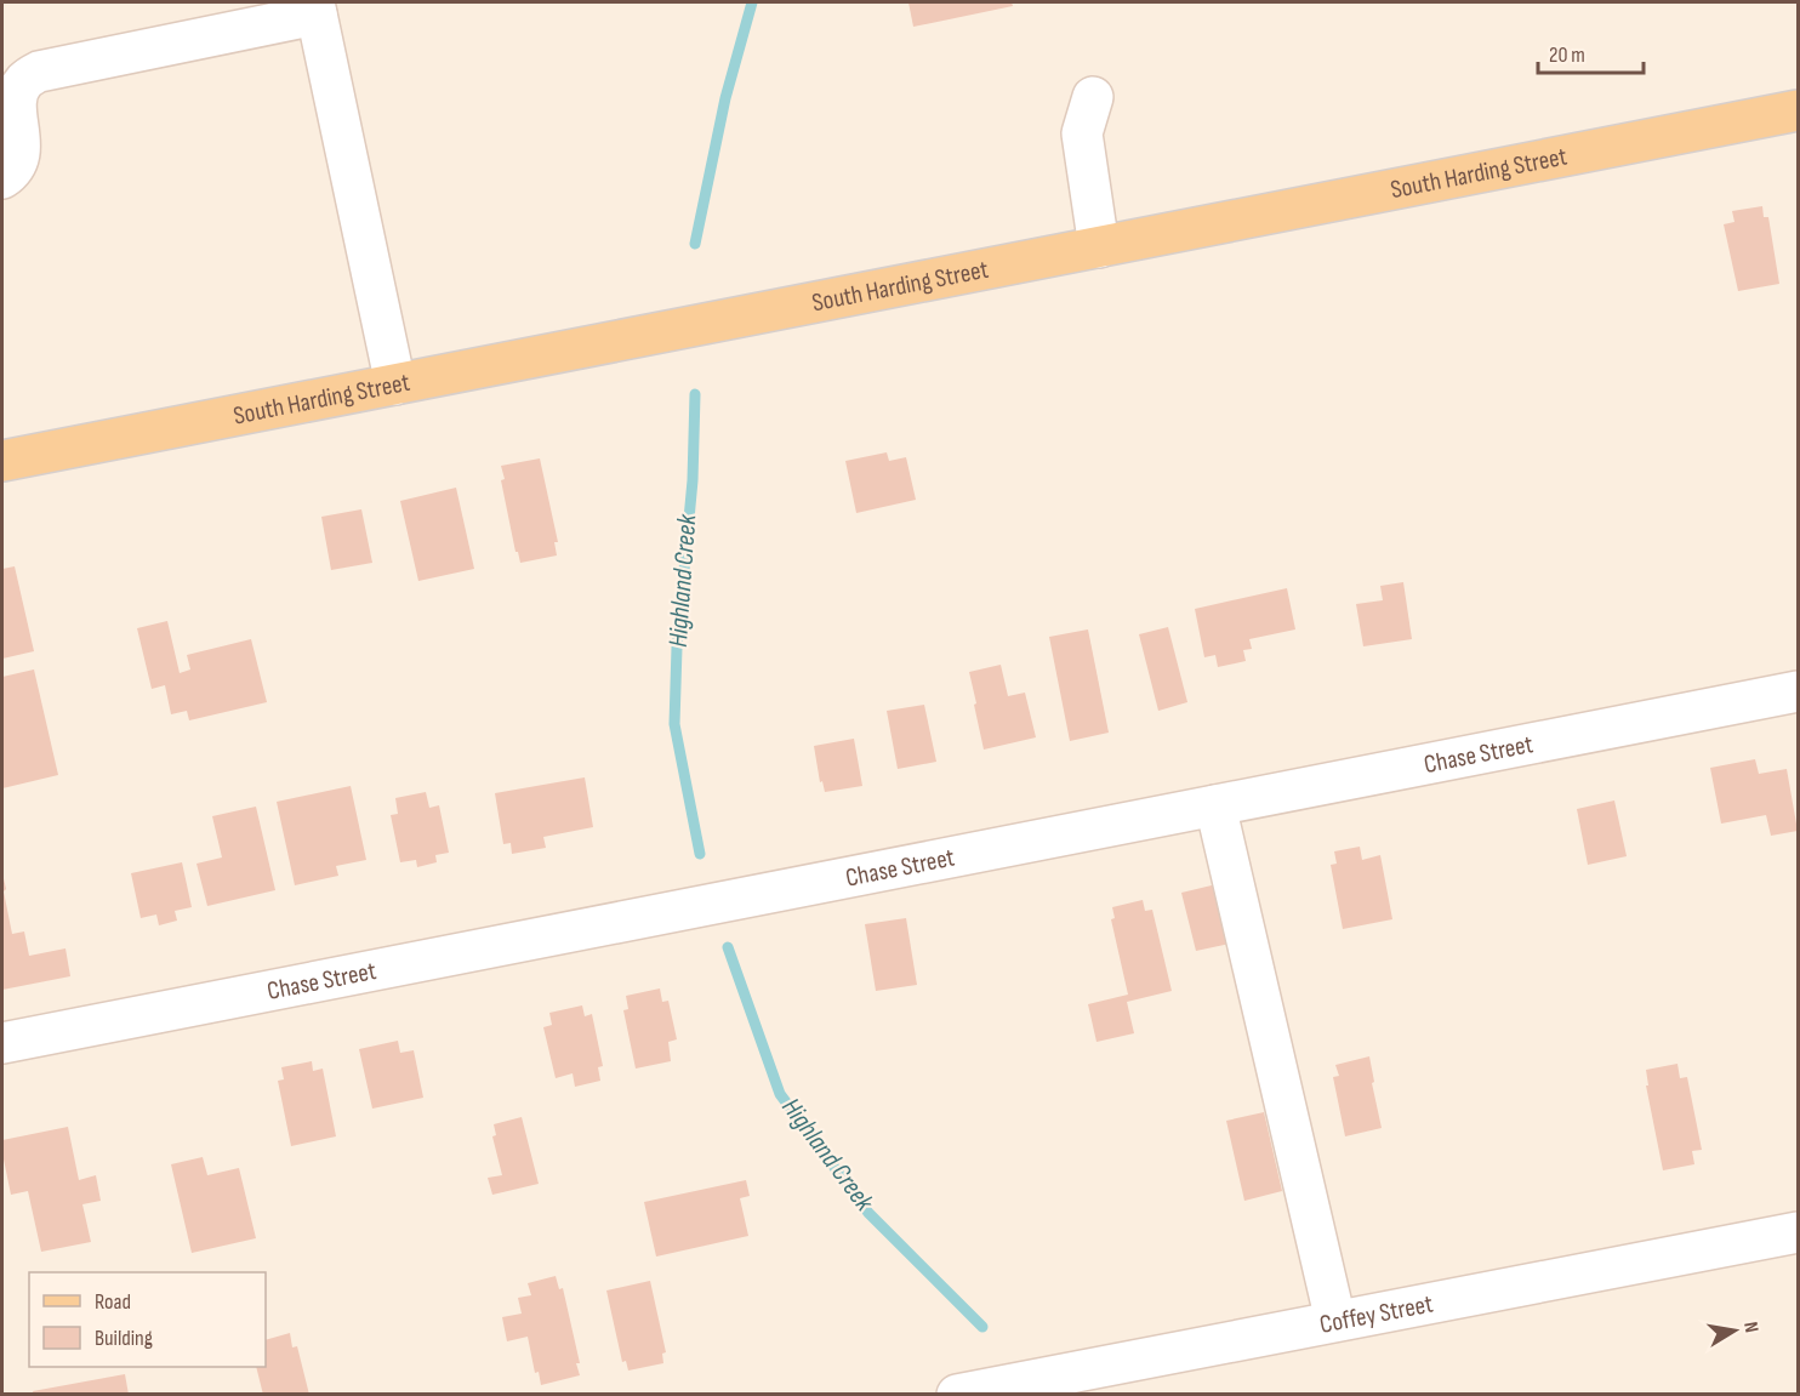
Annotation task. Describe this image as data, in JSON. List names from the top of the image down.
{
  "streets": {
    "main road": ["South Harding Street"],
    "street": ["Chase Street", "Coffey Street"]
  },
  "water": ["Highland Creek"],
  "legend": ["Road", "Building"],
  "scale_bar": "20 m",
  "north": "right"
}
